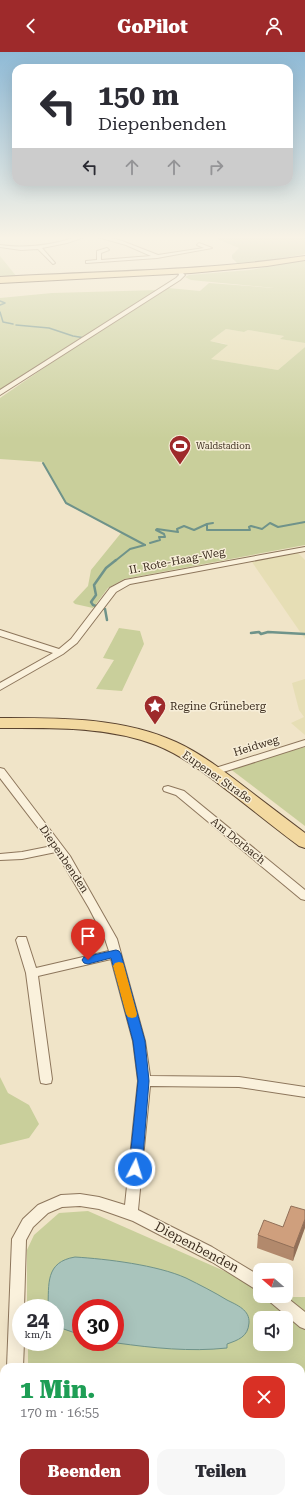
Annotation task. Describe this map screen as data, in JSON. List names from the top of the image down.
{
  "streets": {
    "main road": ["Eupener Straße"],
    "street": [
      "II. Rote-Haag-Weg",
      "Heidweg",
      "Am Dorbach",
      "Diepenbenden"
    ]
  },
  "crossings": [
    ["Heidweg", "Eupener Straße"]
  ],
  "places": {
    "sports": ["Waldstadion"],
    "place": ["Regine Grüneberg"]
  },
  "north": "left",
  "page": {
    "header": "GoPilot",
    "turn": ["150 m", "Diepenbenden"],
    "speed": "24 km/h",
    "limit": "30",
    "heading": ["1 Min.", "170 m · 16:55"],
    "buttons": ["Beenden", "Teilen"]
  }
}
